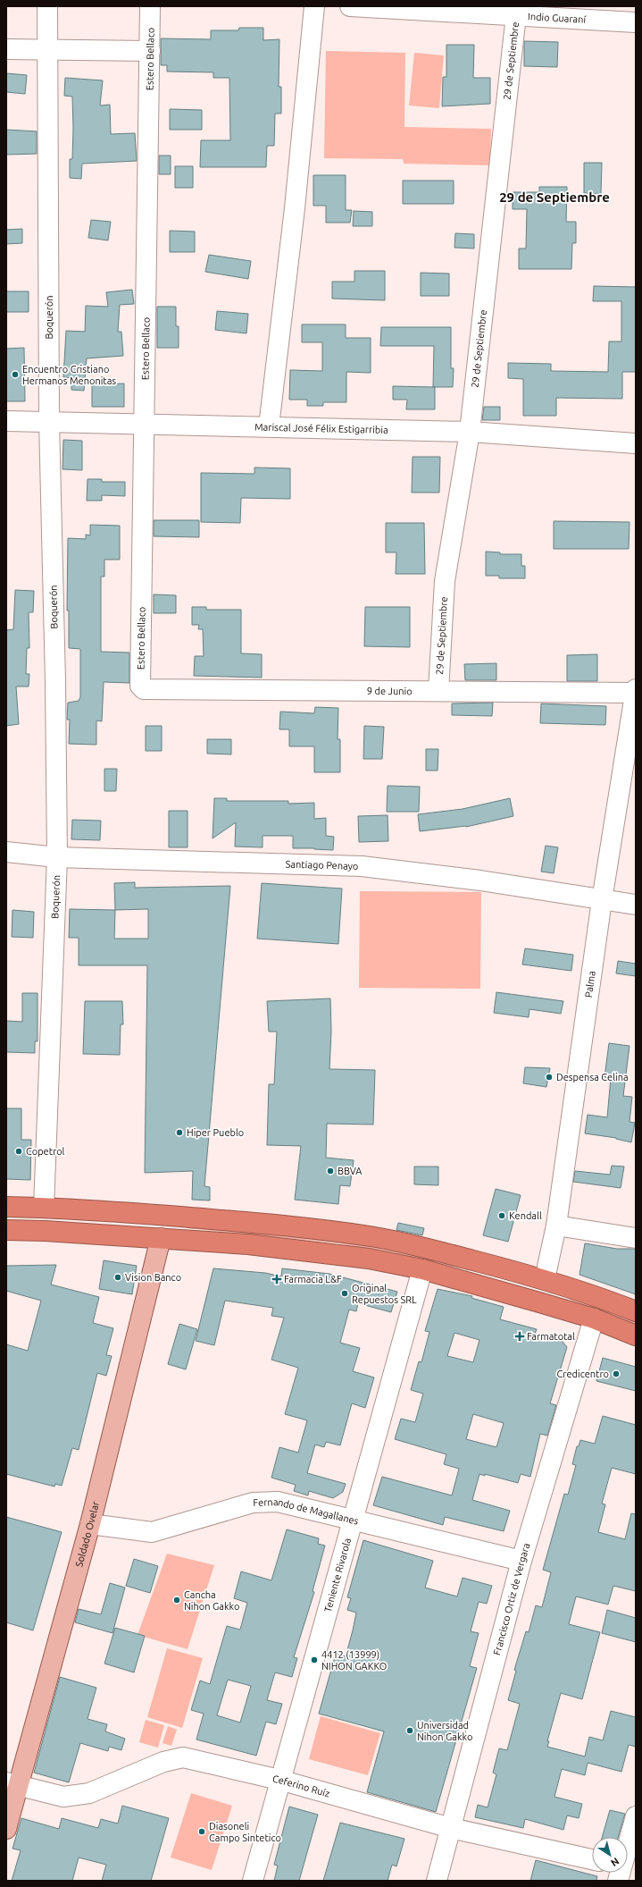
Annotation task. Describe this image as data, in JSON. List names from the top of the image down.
{
  "streets": {
    "main road": ["Soldado Ovelar"],
    "street": [
      "Indio Guaraní",
      "Estero Bellaco",
      "29 de Septiembre",
      "Boquerón",
      "Mariscal José Félix Estigarribia",
      "9 de Junio",
      "Santiago Penayo",
      "Palma",
      "Fernando de Magallanes",
      "Teniente Rivarola",
      "Francisco Ortiz de Vergara",
      "Ceferino Ruíz"
    ]
  },
  "crossings": [
    ["Indio Guaraní", "29 de Septiembre"],
    ["Estero Bellaco", "Mariscal José Félix Estigarribia"],
    ["Estero Bellaco", "9 de Junio"],
    ["29 de Septiembre", "Mariscal José Félix Estigarribia"],
    ["29 de Septiembre", "9 de Junio"],
    ["Boquerón", "Mariscal José Félix Estigarribia"],
    ["Boquerón", "Santiago Penayo"],
    ["9 de Junio", "Palma"],
    ["Santiago Penayo", "Palma"],
    ["Fernando de Magallanes", "Soldado Ovelar"],
    ["Fernando de Magallanes", "Teniente Rivarola"],
    ["Fernando de Magallanes", "Francisco Ortiz de Vergara"],
    ["Soldado Ovelar", "Ceferino Ruíz"],
    ["Teniente Rivarola", "Ceferino Ruíz"],
    ["Francisco Ortiz de Vergara", "Ceferino Ruíz"]
  ],
  "districts": ["29 de Septiembre"],
  "places": {
    "other": [
      "Encuentro Cristiano Hermanos Menonitas",
      "Despensa Celina",
      "Hiper Pueblo",
      "Copetrol",
      "BBVA",
      "Kendall",
      "Vision Banco",
      "Original Repuestos SRL",
      "Credicentro",
      "Cancha Nihon Gakko",
      "4412 (13999) NIHON GAKKO",
      "Universidad Nihon Gakko",
      "Diasoneli Campo Sintetico"
    ],
    "health": ["Farmacia L&F", "Farmatotal"]
  },
  "north": "bottom right"
}
